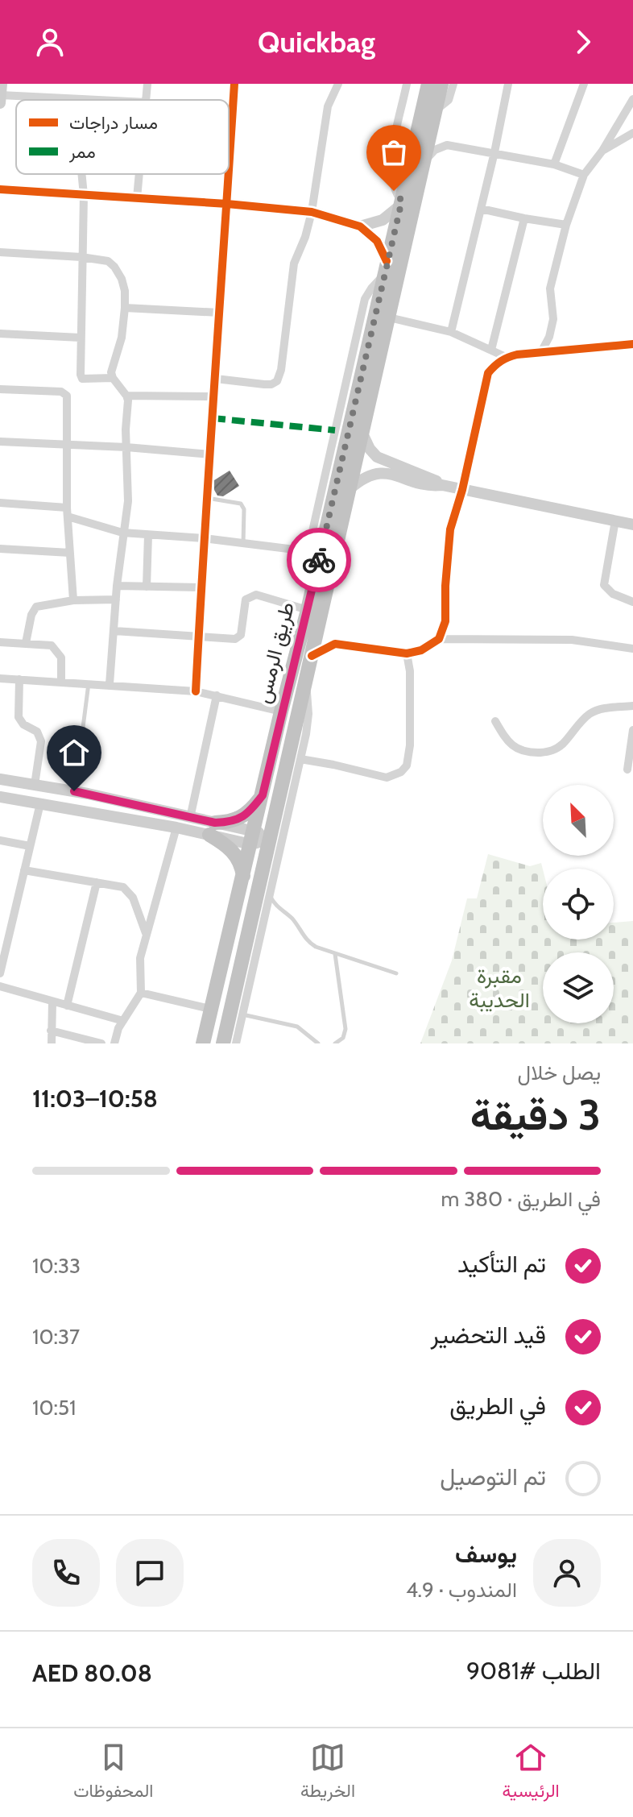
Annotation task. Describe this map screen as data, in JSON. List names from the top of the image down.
{
  "streets": {
    "highway": ["طريق الرمس"]
  },
  "parks": ["مقبرة الحديبة"],
  "legend": ["مسار دراجات", "ممر"],
  "north": "top left",
  "page": {
    "header": "Quickbag",
    "heading": ["3 دقيقة", "يصل خلال", "10:58–11:03"],
    "panel": [
      "يوسف",
      "المندوب · 4.9",
      "الطلب #9081",
      "AED 80.08"
    ],
    "bar": "في الطريق · 380 m",
    "list": [
      ["تم التأكيد", "10:33"],
      ["قيد التحضير", "10:37"],
      ["في الطريق", "10:51"],
      "تم التوصيل"
    ],
    "tabs": ["الرئيسية", "الخريطة", "المحفوظات"]
  }
}
